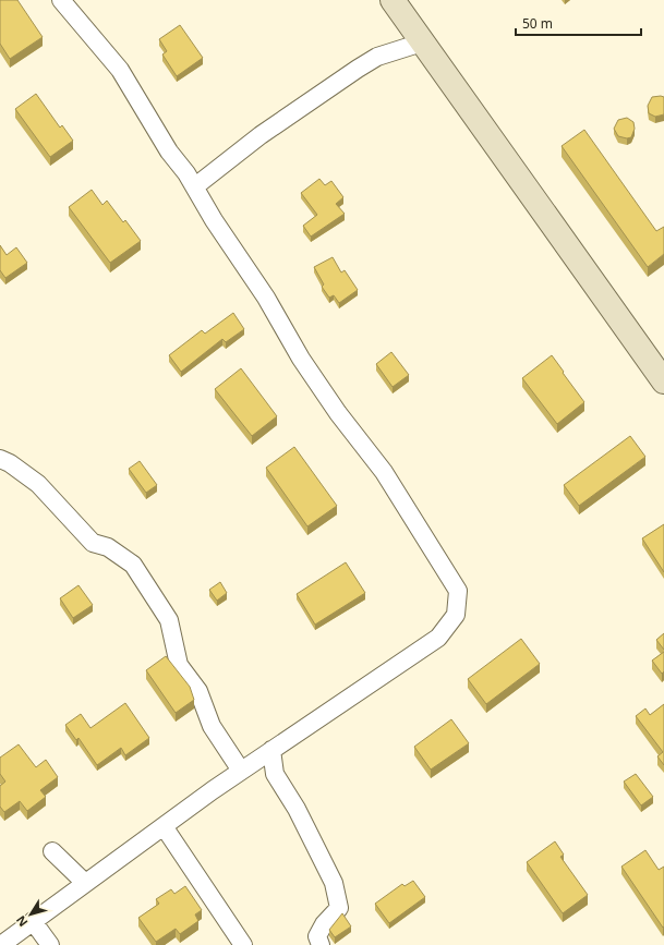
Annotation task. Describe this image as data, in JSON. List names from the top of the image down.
{
  "scale_bar": "50 m",
  "north": "bottom left"
}
